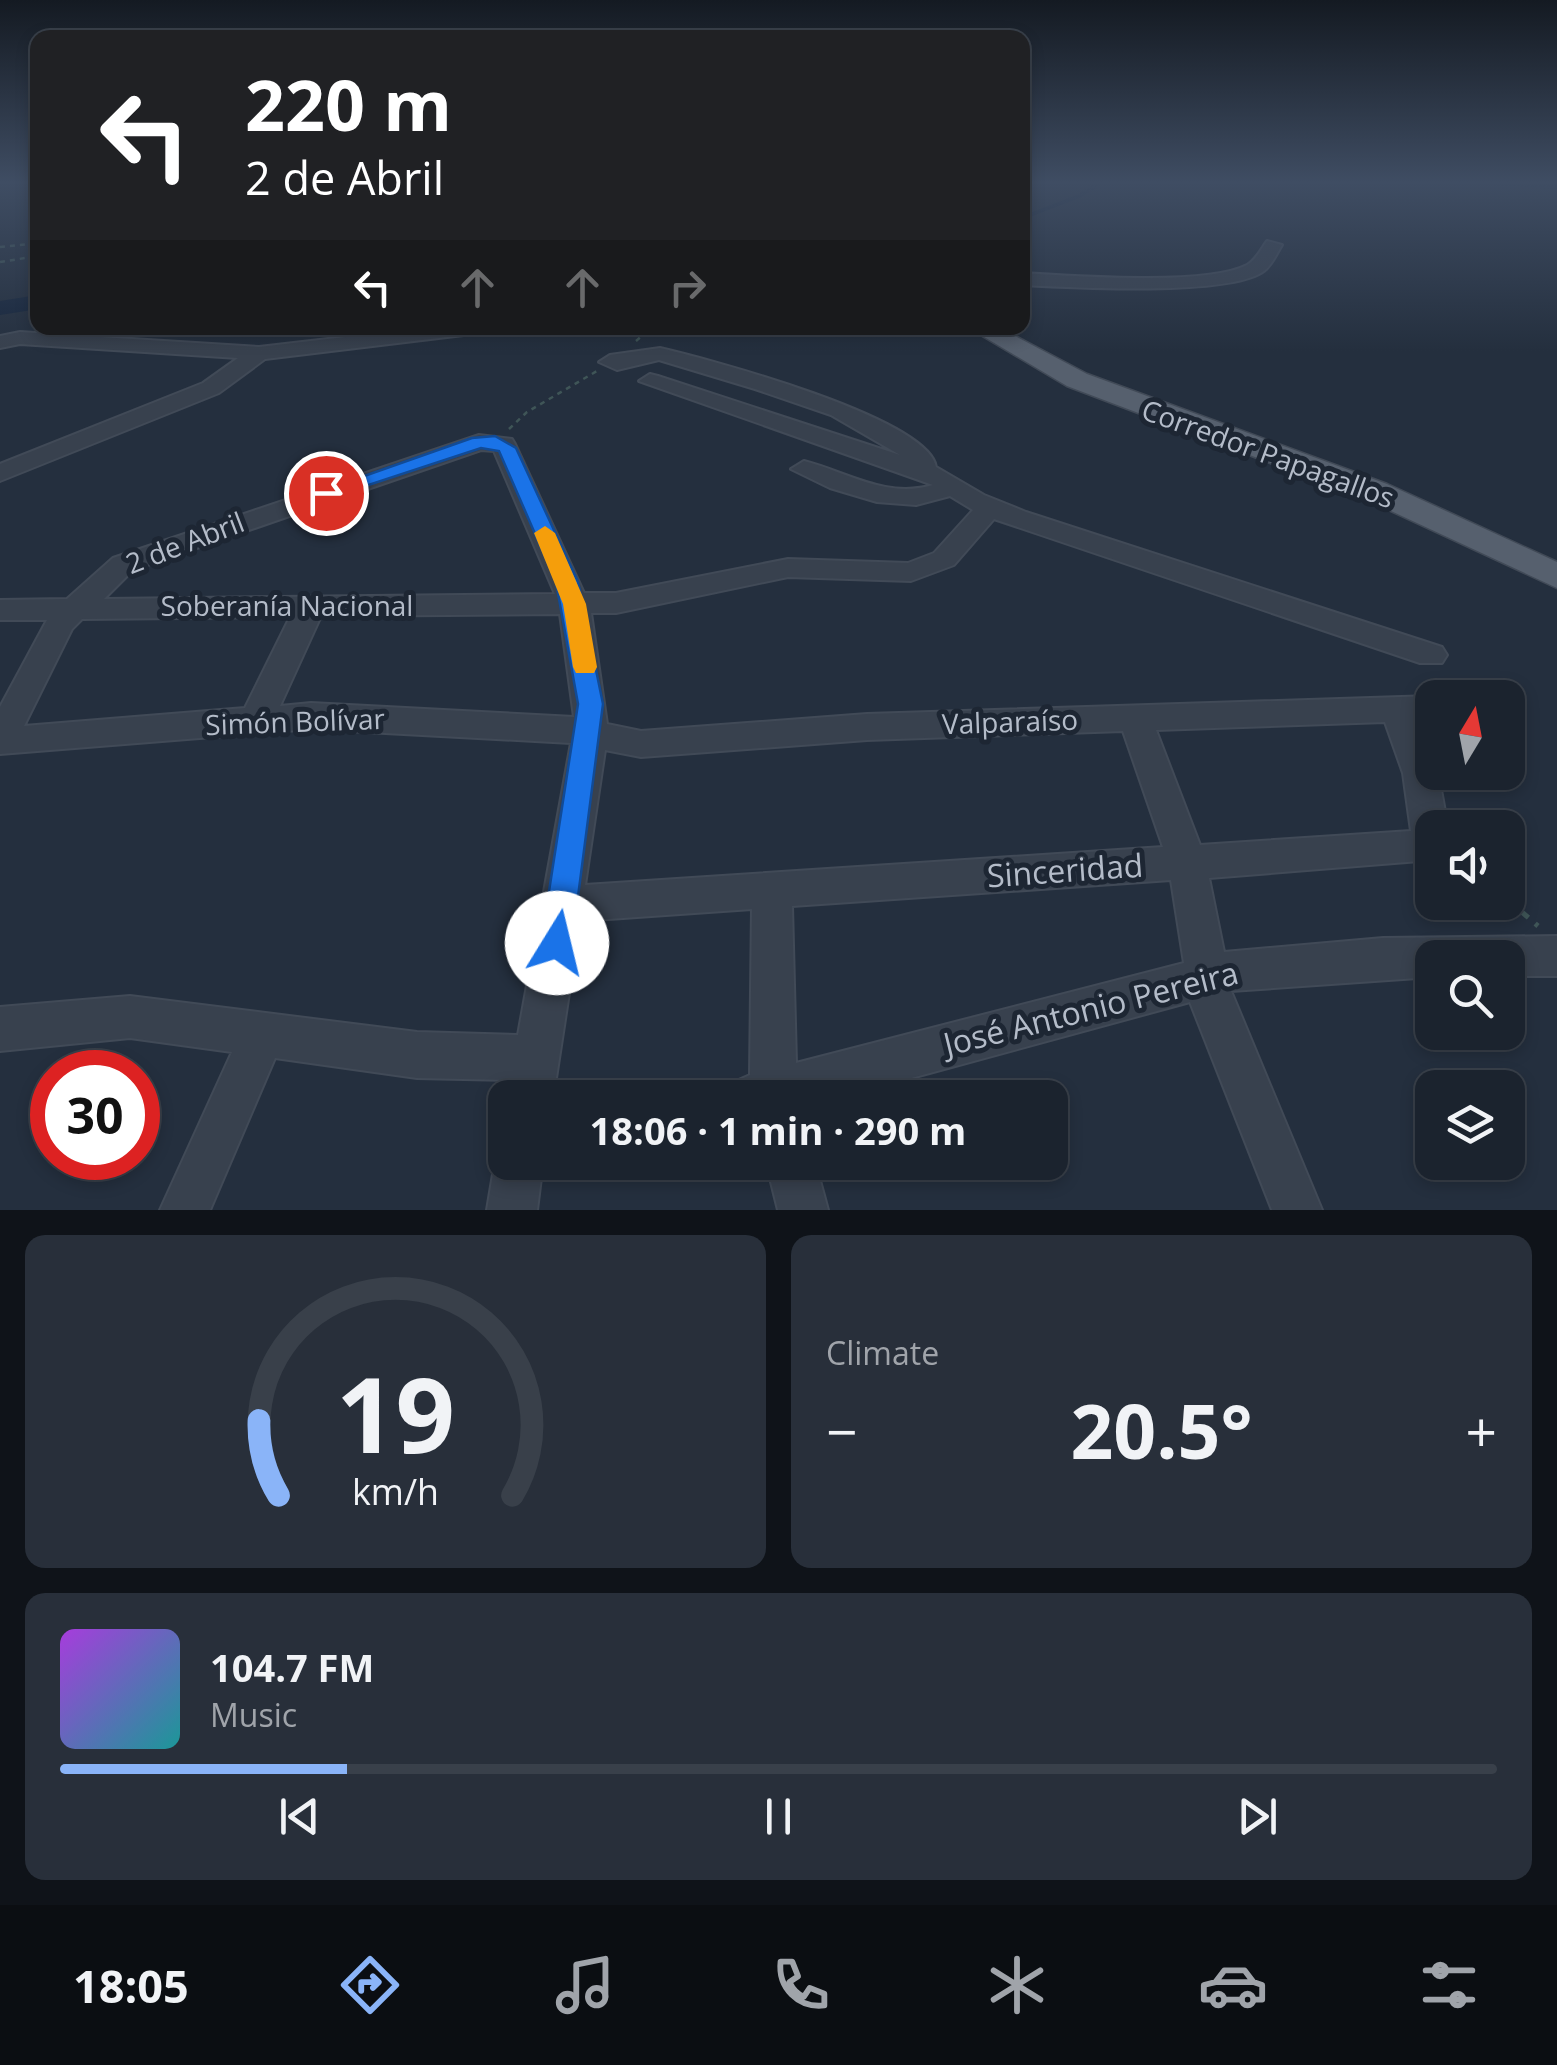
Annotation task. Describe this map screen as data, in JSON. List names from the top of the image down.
{
  "streets": {
    "main road": ["Corredor Papagallos"],
    "street": [
      "2 de Abril",
      "Soberanía Nacional",
      "Simón Bolívar",
      "Valparaíso",
      "Sinceridad",
      "José Antonio Pereira"
    ]
  },
  "crossings": [
    ["2 de Abril", "Soberanía Nacional"],
    ["2 de Abril", "Simón Bolívar"],
    ["Simón Bolívar", "Valparaíso"],
    ["Valparaíso", "Sinceridad"]
  ],
  "north": "top",
  "page": {
    "turn": ["220 m", "2 de Abril"],
    "limit": "30",
    "trip": "18:06 · 1 min · 290 m",
    "tile": "Climate",
    "heat": ["−", "20.5°", "+"],
    "song": ["104.7 FM", "Music"],
    "tabs": "18:05",
    "gauge": ["19", "km/h"]
  }
}
